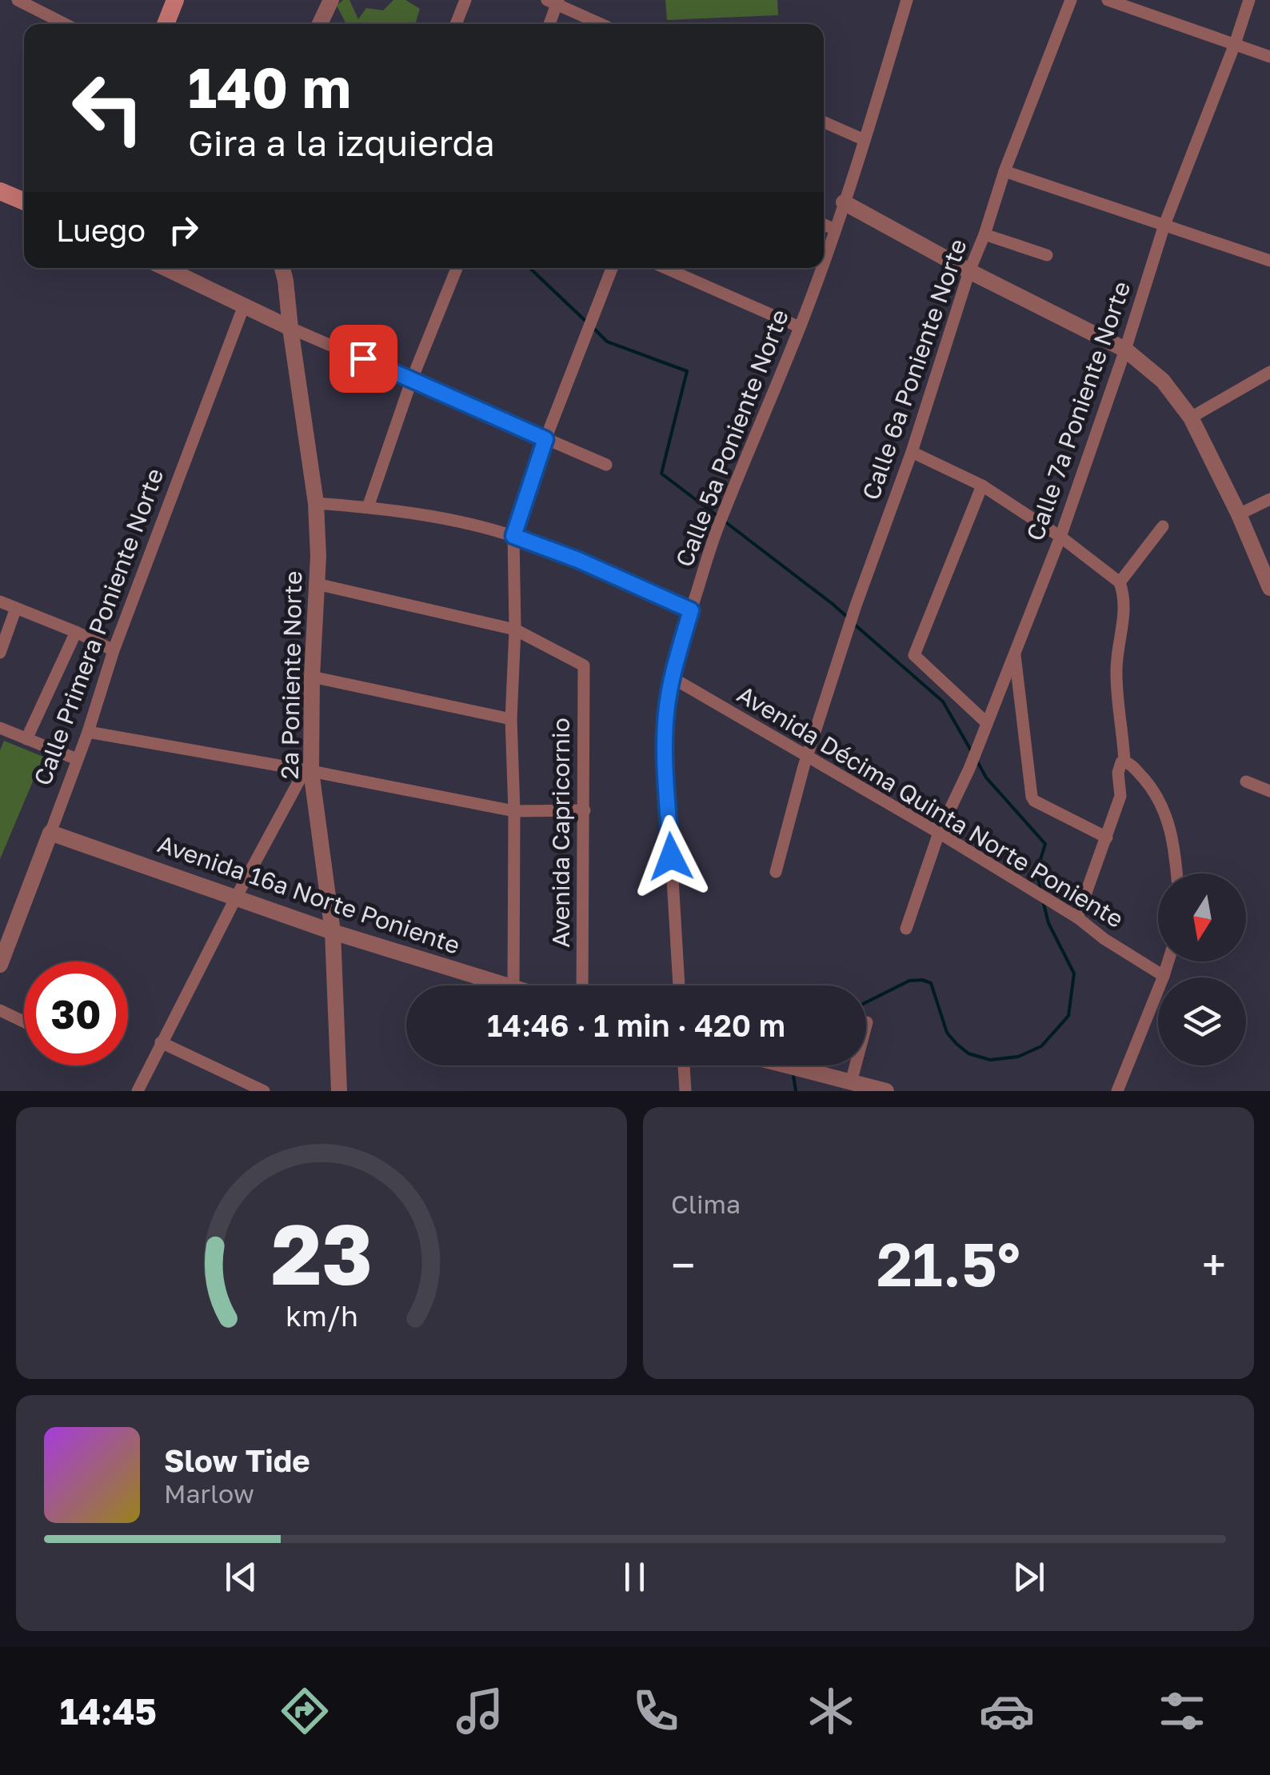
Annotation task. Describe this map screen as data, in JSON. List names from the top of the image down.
{
  "streets": {
    "street": [
      "Calle 6a Poniente Norte",
      "Calle 7a Poniente Norte",
      "Calle 5a Poniente Norte",
      "Calle Primera Poniente Norte",
      "2a Poniente Norte",
      "Avenida Décima Quinta Norte Poniente",
      "Avenida Capricornio",
      "Avenida 16a Norte Poniente"
    ]
  },
  "crossings": [
    ["Calle 6a Poniente Norte", "Avenida Décima Quinta Norte Poniente"],
    ["Calle 7a Poniente Norte", "Avenida Décima Quinta Norte Poniente"],
    ["Calle 5a Poniente Norte", "Avenida Décima Quinta Norte Poniente"],
    ["Calle Primera Poniente Norte", "Avenida 16a Norte Poniente"],
    ["2a Poniente Norte", "Avenida 16a Norte Poniente"]
  ],
  "north": "bottom",
  "page": {
    "turn": ["140 m", "Gira a la izquierda"],
    "then": "Luego",
    "limit": "30",
    "trip": "14:46 · 1 min · 420 m",
    "tile": "Clima",
    "heat": ["−", "21.5°", "+"],
    "song": ["Slow Tide", "Marlow"],
    "tabs": "14:45",
    "gauge": ["23", "km/h"]
  }
}
